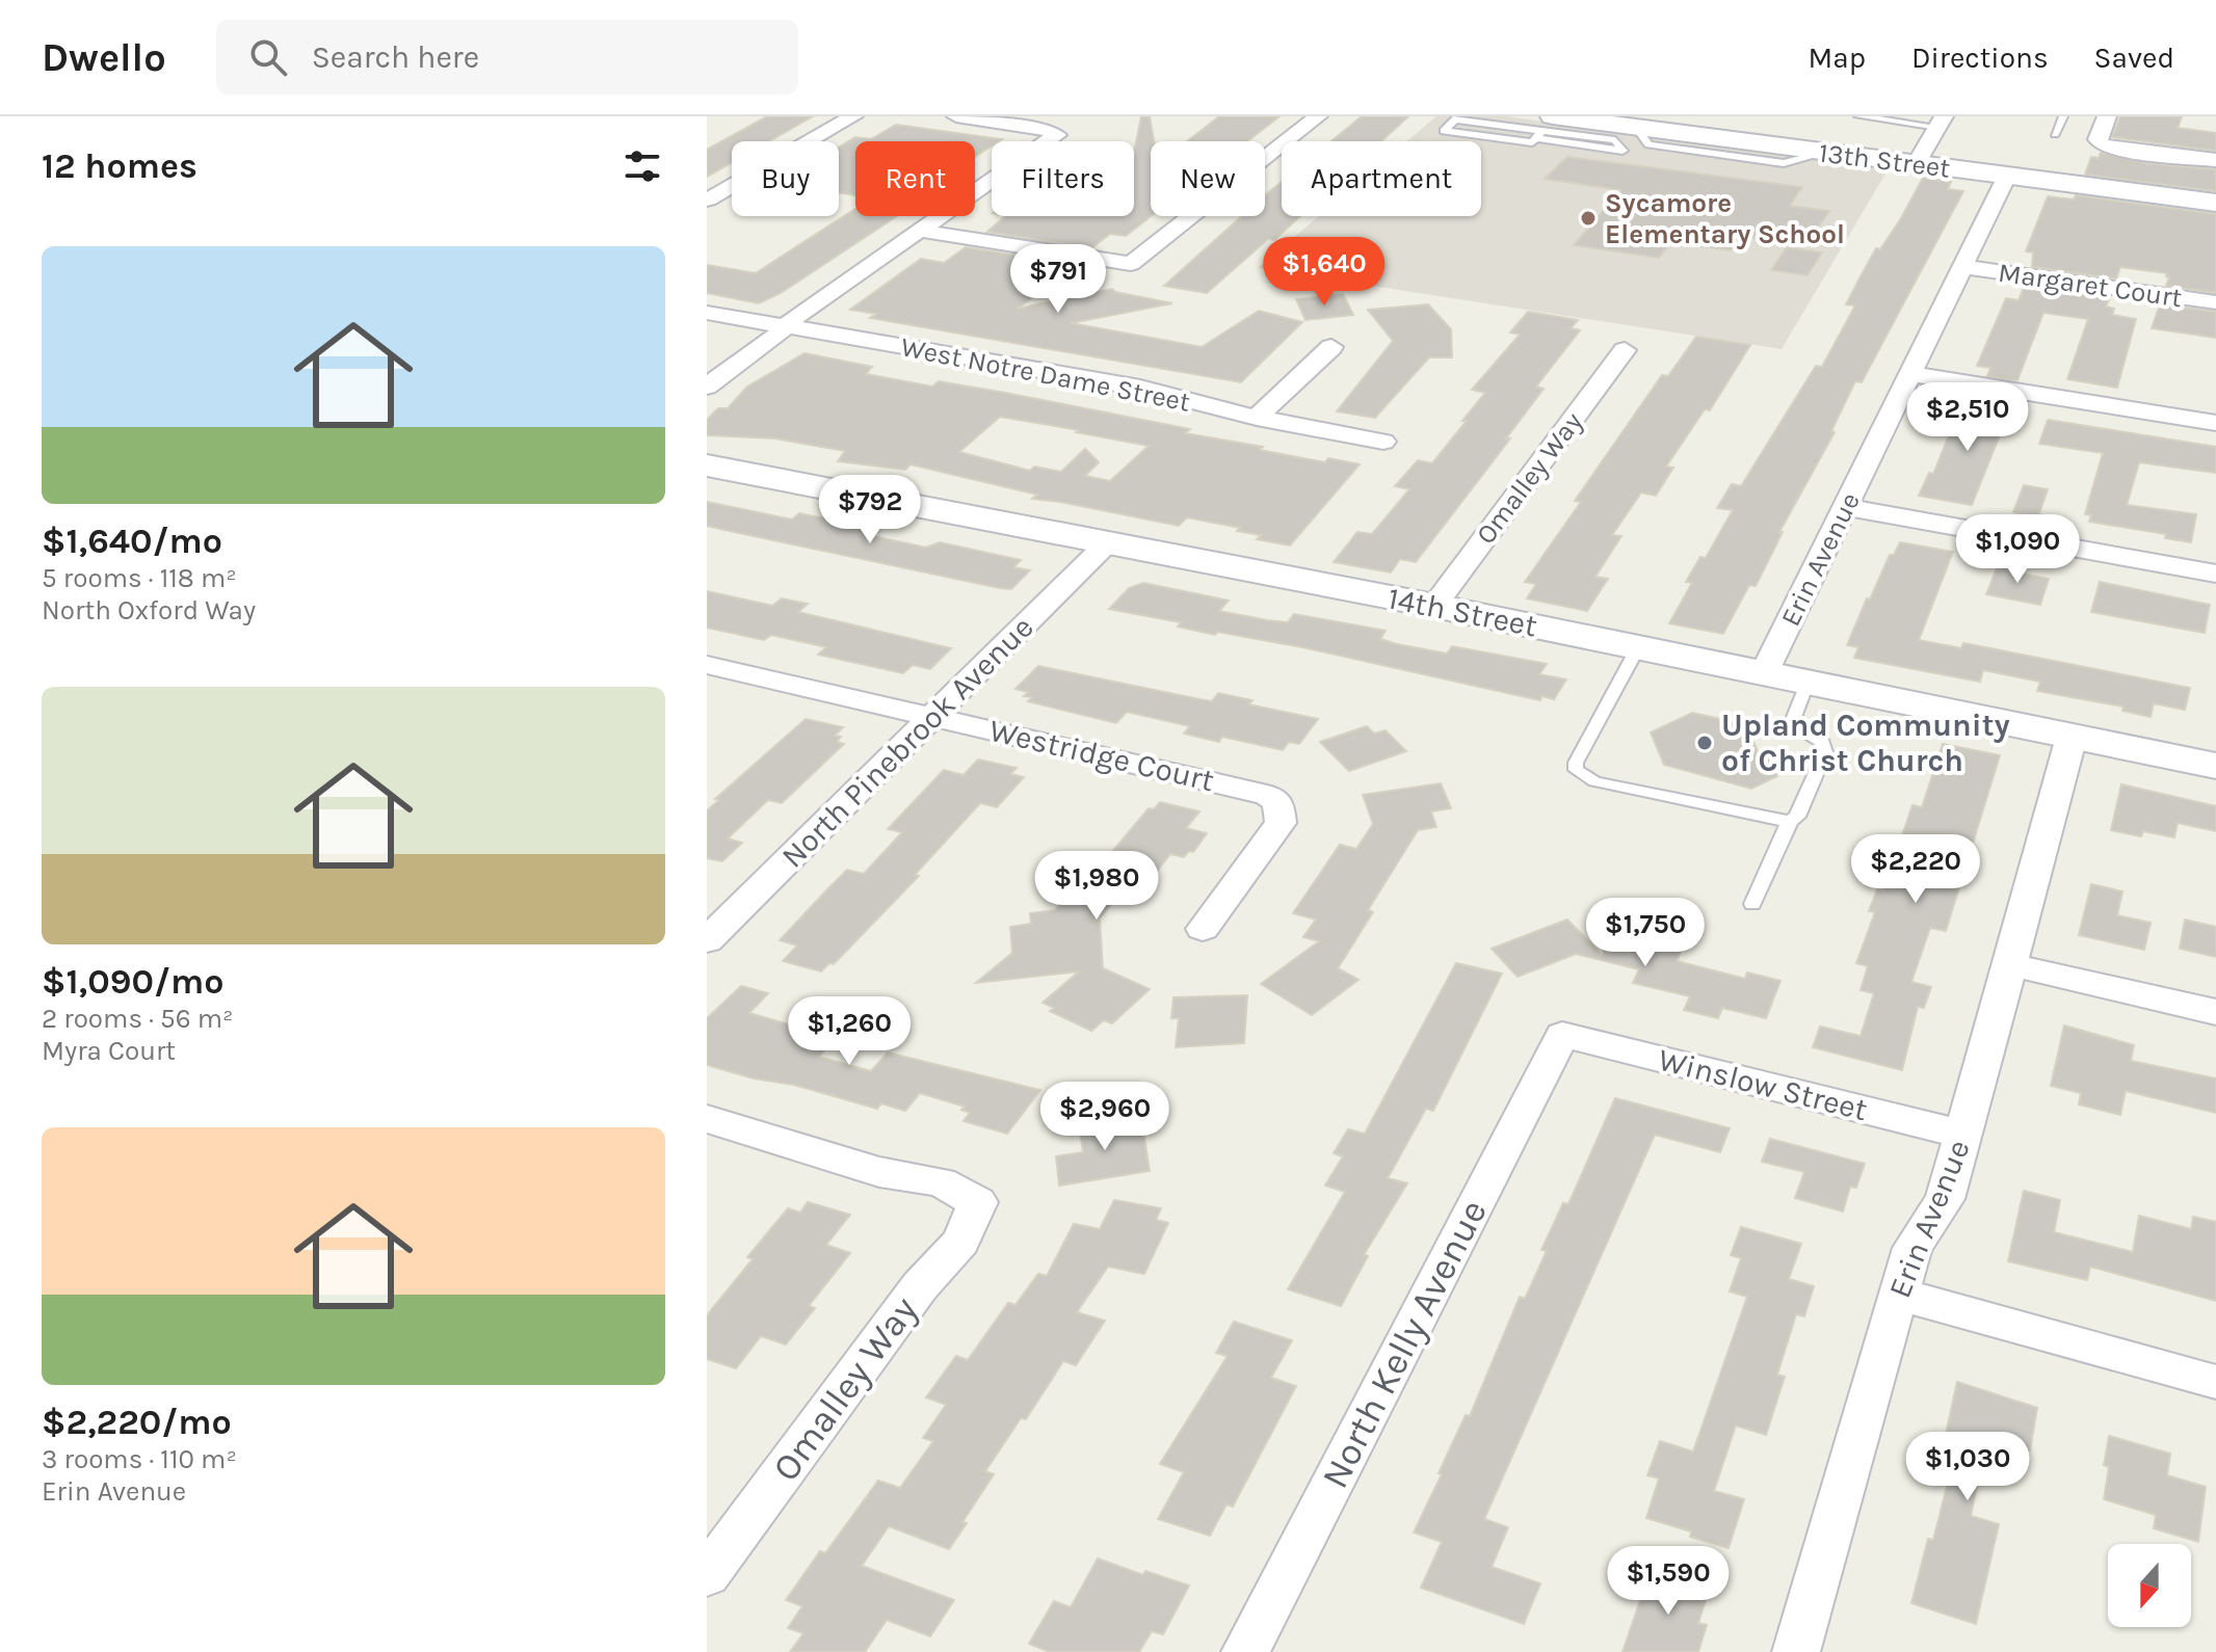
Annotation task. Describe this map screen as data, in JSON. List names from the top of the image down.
{
  "streets": {
    "street": [
      "13th Street",
      "Margaret Court",
      "West Notre Dame Street",
      "Omalley Way",
      "Erin Avenue",
      "14th Street",
      "North Pinebrook Avenue",
      "Westridge Court",
      "Winslow Street",
      "North Kelly Avenue"
    ]
  },
  "crossings": [
    ["13th Street", "Erin Avenue"],
    ["Margaret Court", "Erin Avenue"],
    ["Omalley Way", "14th Street"],
    ["Erin Avenue", "14th Street"],
    ["Erin Avenue", "Winslow Street"],
    ["14th Street", "North Pinebrook Avenue"],
    ["North Pinebrook Avenue", "Westridge Court"],
    ["Winslow Street", "North Kelly Avenue"]
  ],
  "places": ["Sycamore Elementary School", "Upland Community of Christ Church"],
  "north": "bottom",
  "page": {
    "header": "Dwello",
    "search": "Search here",
    "nav": ["Map", "Directions", "Saved"],
    "heading": "12 homes",
    "chip": [
      "Buy",
      "Rent",
      "Filters",
      "New",
      "Apartment"
    ],
    "list": [
      {
        "name": "$1,640/mo",
        "note": "5 rooms · 118 m² · North Oxford Way"
      },
      {
        "name": "$1,090/mo",
        "note": "2 rooms · 56 m² · Myra Court"
      },
      {
        "name": "$2,220/mo",
        "note": "3 rooms · 110 m² · Erin Avenue"
      }
    ],
    "price": [
      "$1,640",
      "$791",
      "$2,510",
      "$792",
      "$1,090",
      "$2,220",
      "$1,980",
      "$1,750",
      "$1,260",
      "$2,960",
      "$1,030",
      "$1,590"
    ]
  }
}
